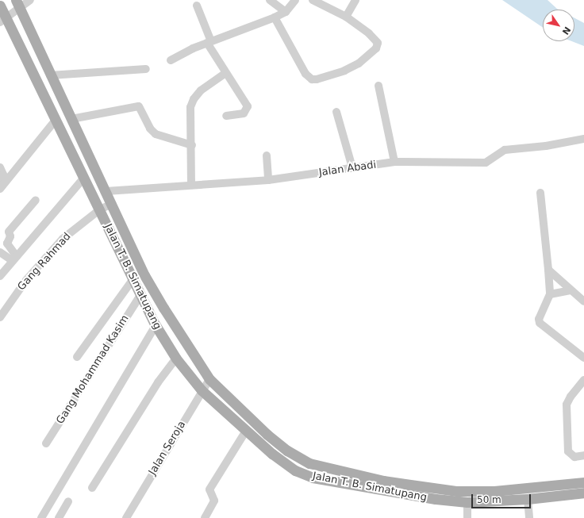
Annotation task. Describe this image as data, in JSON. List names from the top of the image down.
{
  "streets": {
    "main road": ["Jalan T. B. Simatupang"],
    "street": [
      "Jalan Abadi",
      "Gang Rahmad",
      "Gang Mohammad Kasim",
      "Jalan Seroja"
    ]
  },
  "crossings": [
    ["Jalan Abadi", "Jalan T. B. Simatupang"],
    ["Gang Rahmad", "Jalan T. B. Simatupang"],
    ["Jalan T. B. Simatupang", "Gang Mohammad Kasim"],
    ["Jalan T. B. Simatupang", "Jalan Seroja"]
  ],
  "scale_bar": "50 m",
  "north": "bottom right"
}
